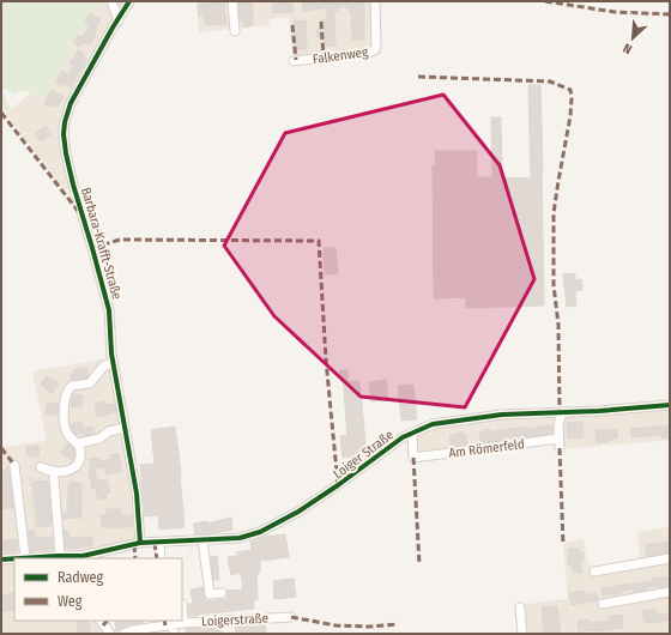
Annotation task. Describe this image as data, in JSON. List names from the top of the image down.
{
  "streets": {
    "street": [
      "Falkenweg",
      "Barbara-Krafft-Straße",
      "Am Römerfeld",
      "Loiger Straße",
      "Loigerstraße"
    ]
  },
  "crossings": [
    ["Barbara-Krafft-Straße", "Loiger Straße"],
    ["Am Römerfeld", "Loiger Straße"]
  ],
  "legend": ["Radweg", "Weg"],
  "north": "bottom left"
}
